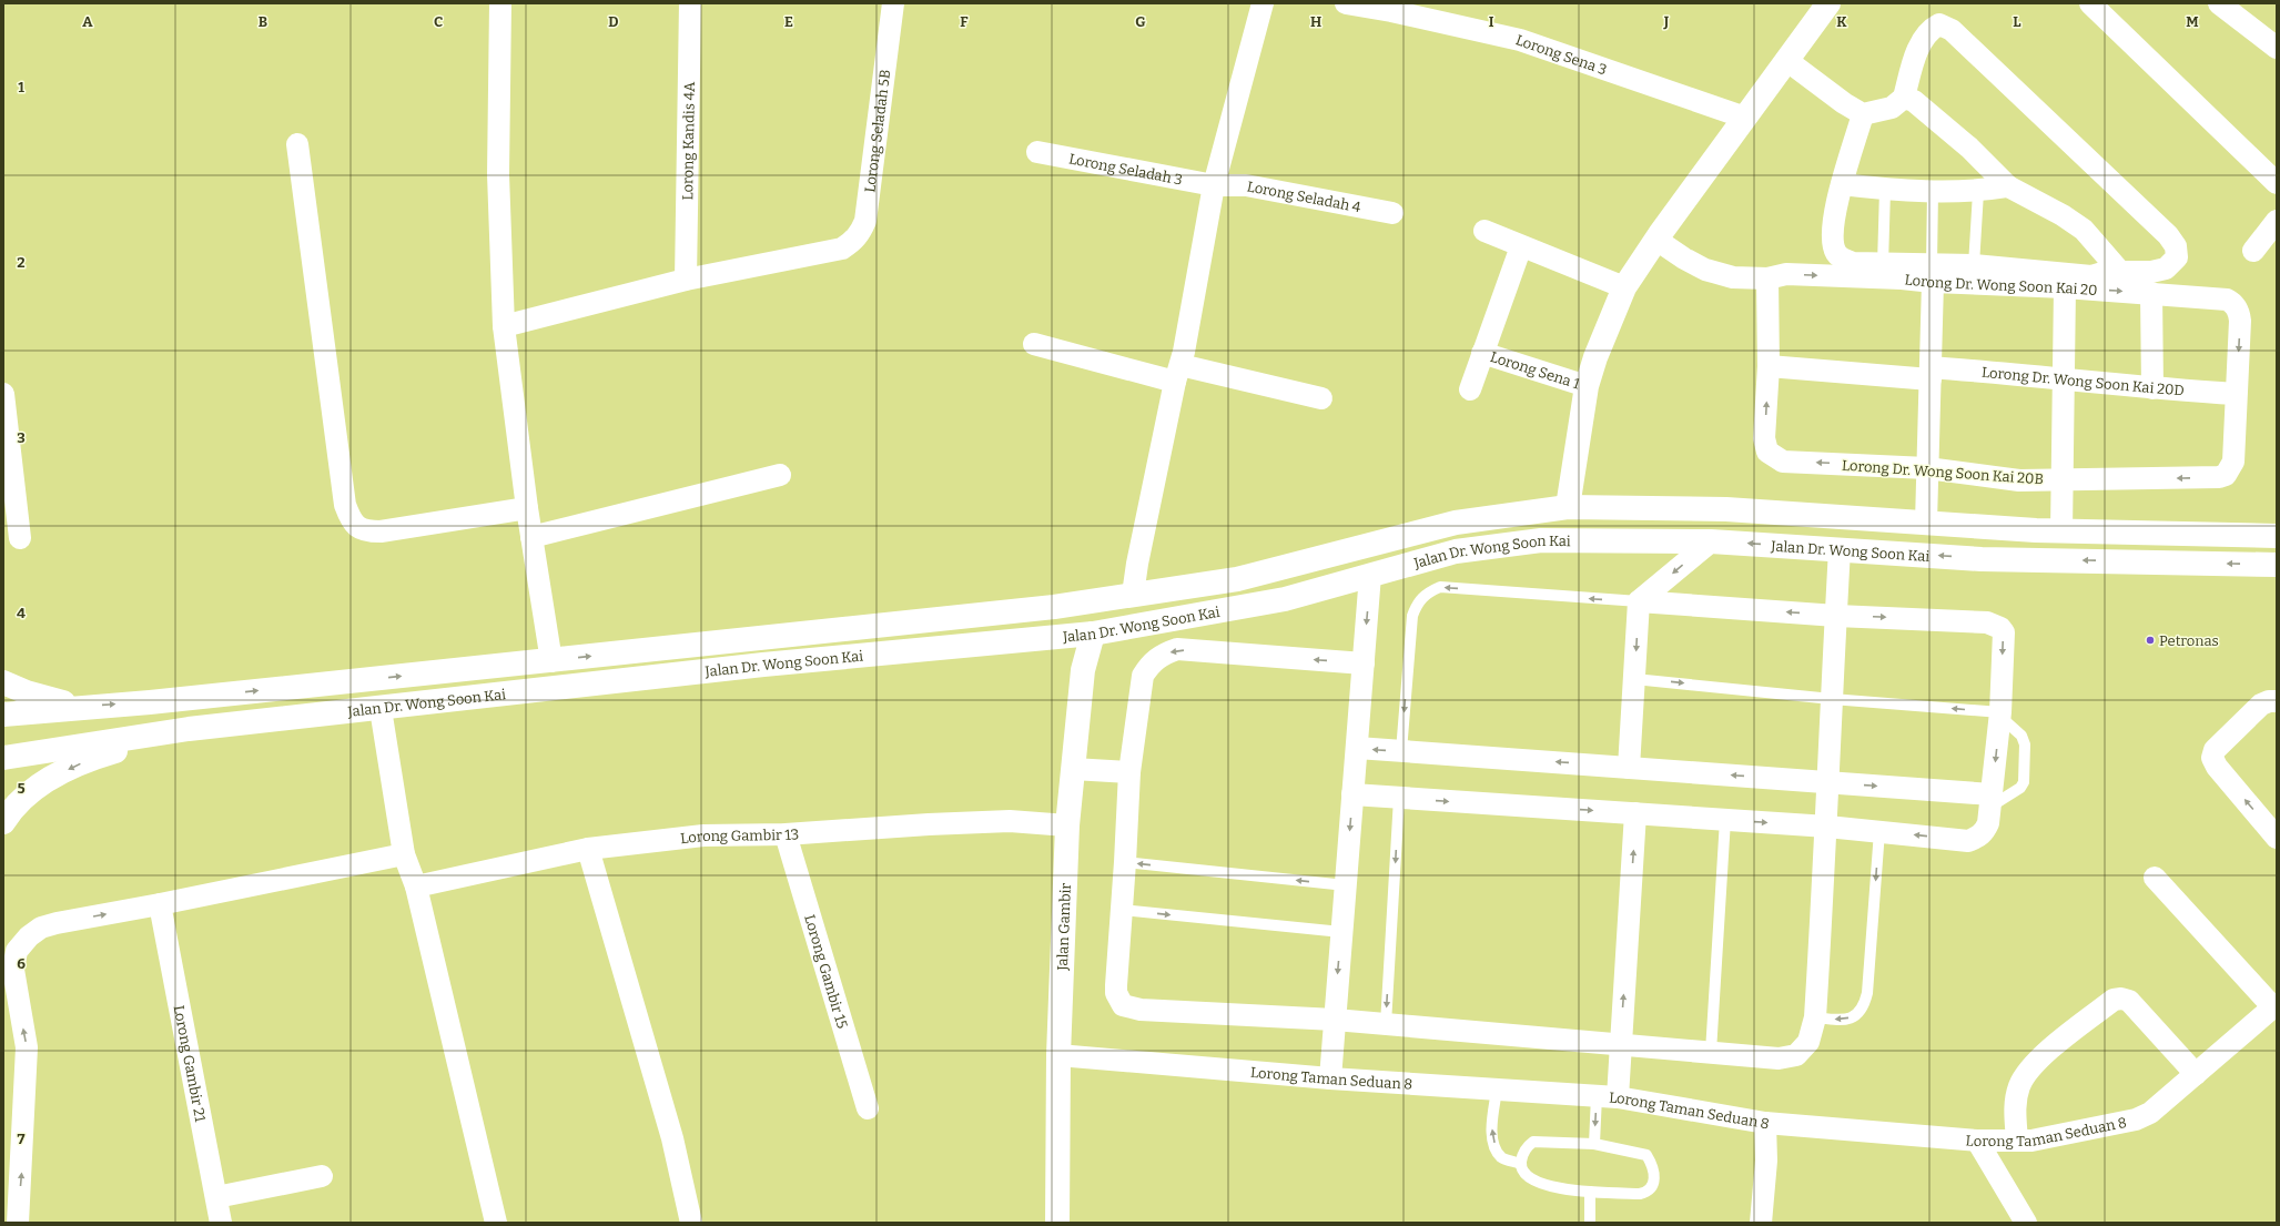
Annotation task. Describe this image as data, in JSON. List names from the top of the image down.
{
  "streets": {
    "main road": ["Jalan Dr. Wong Soon Kai", "Jalan Gambir"],
    "street": [
      "Lorong Sena 3",
      "Lorong Seladah 5B",
      "Lorong Kandis 4A",
      "Lorong Seladah 3",
      "Lorong Seladah 4",
      "Lorong Dr. Wong Soon Kai 20",
      "Lorong Sena 1",
      "Lorong Dr. Wong Soon Kai 20D",
      "Lorong Dr. Wong Soon Kai 20B",
      "Lorong Gambir 13",
      "Lorong Gambir 15",
      "Lorong Gambir 21",
      "Lorong Taman Seduan 8"
    ]
  },
  "crossings": [
    ["Lorong Seladah 5B", "Lorong Kandis 4A"],
    ["Lorong Seladah 3", "Lorong Seladah 4"],
    ["Lorong Dr. Wong Soon Kai 20", "Lorong Dr. Wong Soon Kai 20D"],
    ["Lorong Dr. Wong Soon Kai 20", "Lorong Dr. Wong Soon Kai 20B"],
    ["Lorong Dr. Wong Soon Kai 20D", "Lorong Dr. Wong Soon Kai 20B"],
    ["Jalan Dr. Wong Soon Kai", "Jalan Gambir"],
    ["Lorong Gambir 13", "Jalan Gambir"],
    ["Lorong Gambir 13", "Lorong Gambir 15"],
    ["Jalan Gambir", "Lorong Taman Seduan 8"]
  ],
  "places": ["Petronas"],
  "grid": {
    "columns": [
      "A",
      "B",
      "C",
      "D",
      "E",
      "F",
      "G",
      "H",
      "I",
      "J",
      "K",
      "L",
      "M"
    ],
    "rows": [
      "1",
      "2",
      "3",
      "4",
      "5",
      "6",
      "7"
    ]
  }
}
